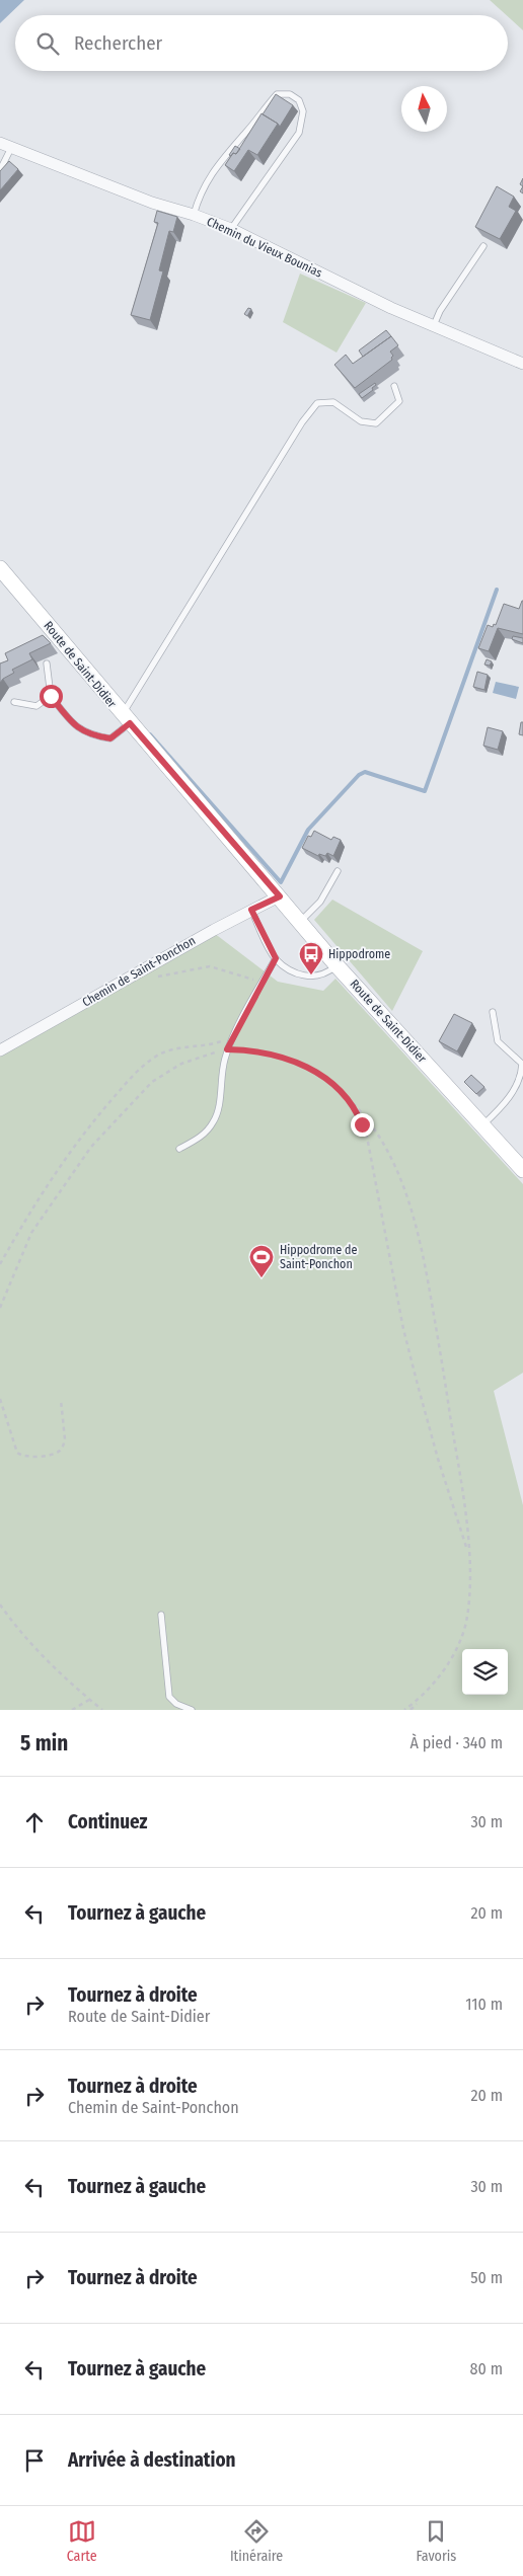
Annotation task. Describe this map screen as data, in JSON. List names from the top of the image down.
{
  "streets": {
    "main road": ["Route de Saint-Didier"],
    "street": ["Chemin du Vieux Bounias", "Chemin de Saint-Ponchon"]
  },
  "crossings": [
    ["Route de Saint-Didier", "Chemin de Saint-Ponchon"]
  ],
  "places": {
    "bus stop": ["Hippodrome"],
    "sports": ["Hippodrome de Saint-Ponchon"]
  },
  "north": "top",
  "page": {
    "search": "Rechercher",
    "heading": ["5 min", "À pied · 340 m"],
    "list": [
      ["Continuez", "30 m"],
      ["Tournez à gauche", "20 m"],
      ["Tournez à droite", "Route de Saint-Didier", "110 m"],
      ["Tournez à droite", "Chemin de Saint-Ponchon", "20 m"],
      ["Tournez à gauche", "30 m"],
      ["Tournez à droite", "50 m"],
      ["Tournez à gauche", "80 m"],
      "Arrivée à destination"
    ],
    "nav": ["Carte", "Itinéraire", "Favoris"]
  }
}
